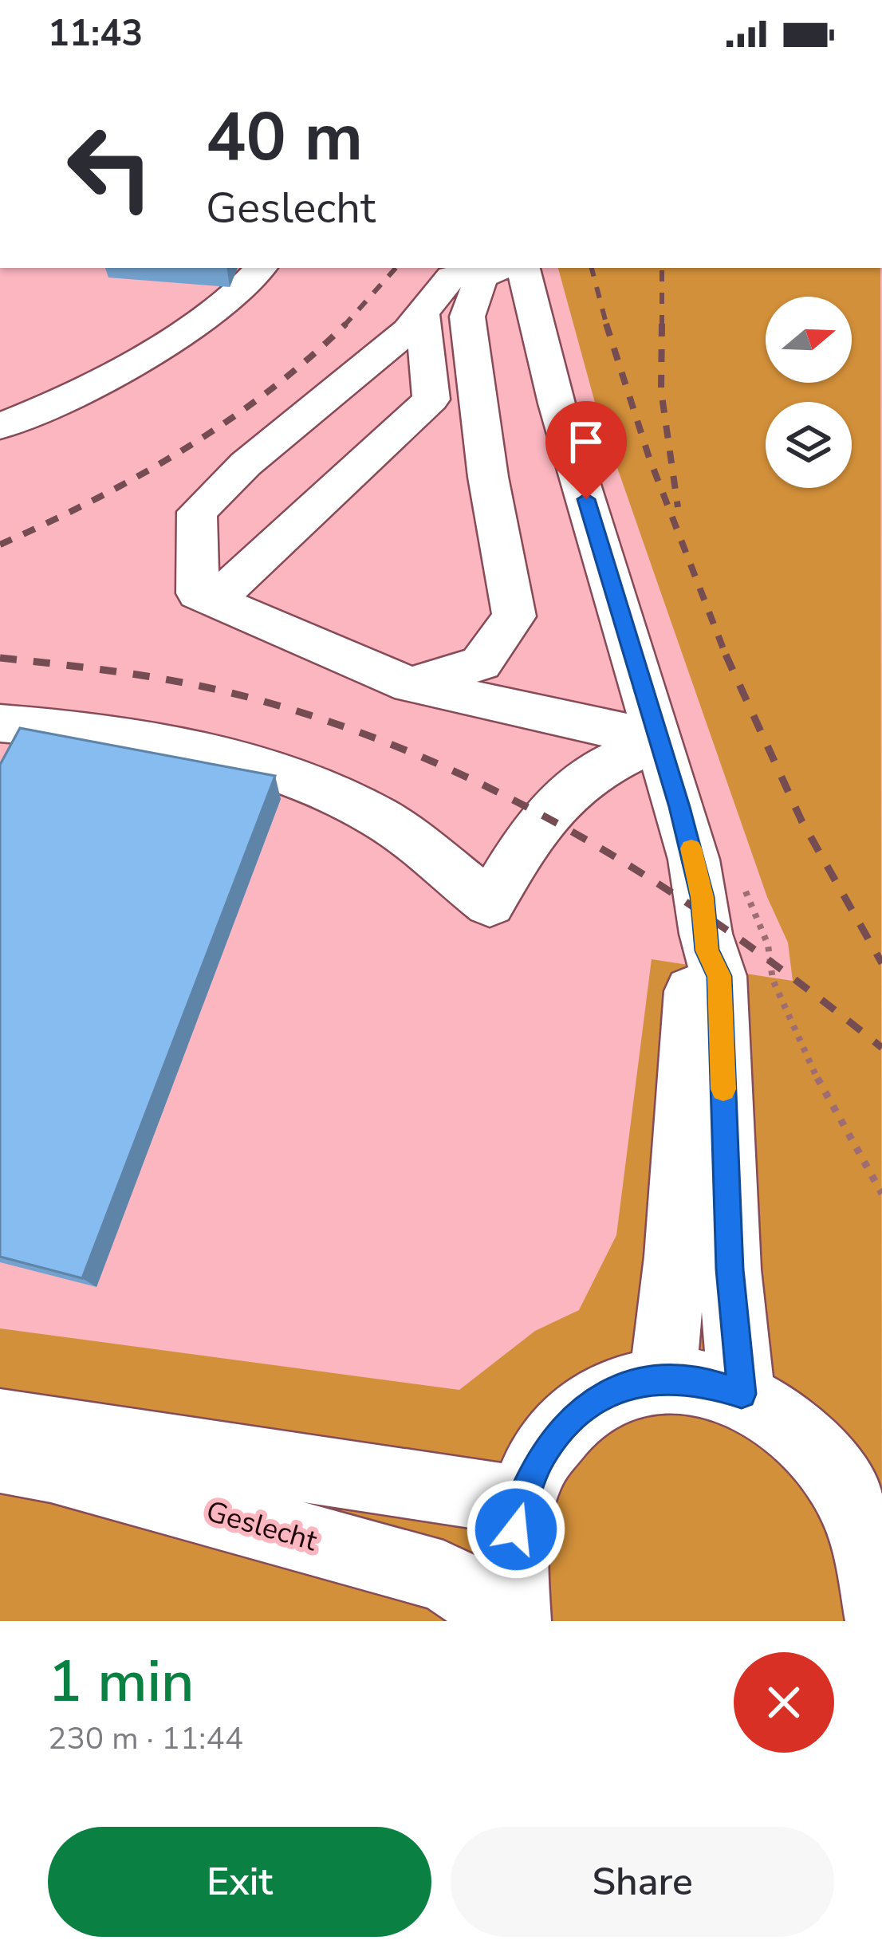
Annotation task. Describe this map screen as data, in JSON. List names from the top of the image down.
{
  "streets": {
    "street": ["Geslecht"]
  },
  "north": "right",
  "page": {
    "status": "11:43",
    "turn": ["40 m", "Geslecht"],
    "heading": ["1 min", "230 m · 11:44"],
    "buttons": ["Exit", "Share"]
  }
}
